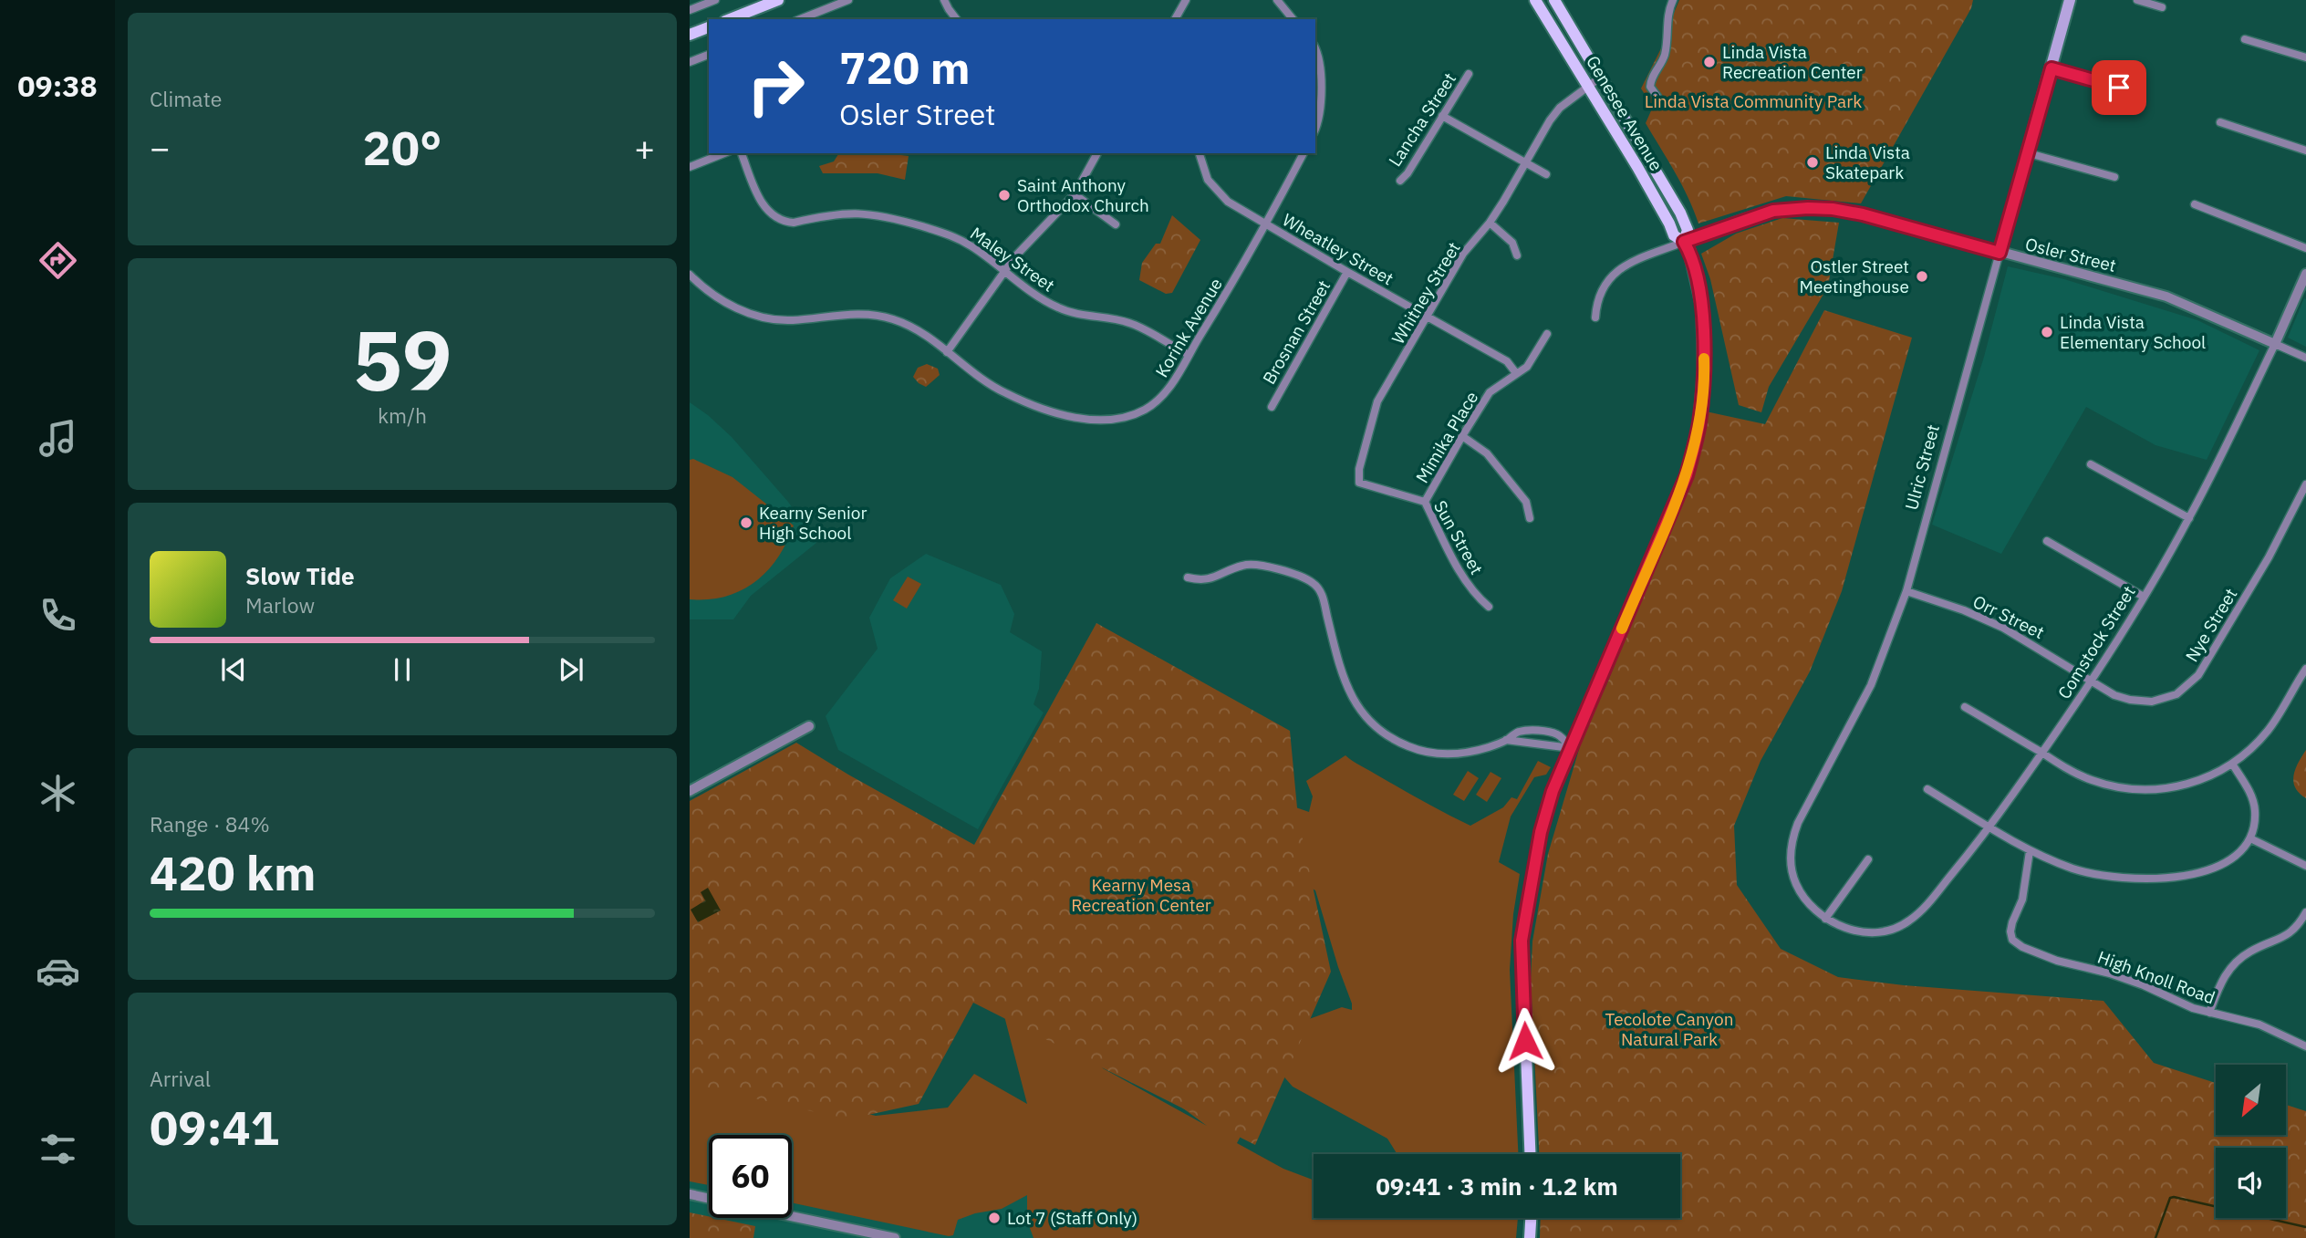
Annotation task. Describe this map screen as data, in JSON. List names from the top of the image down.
{
  "streets": {
    "main road": ["Genesee Avenue", "Ulric Street"],
    "street": [
      "Lancha Street",
      "Wheatley Street",
      "Osler Street",
      "Maley Street",
      "Whitney Street",
      "Korink Avenue",
      "Brosnan Street",
      "Mimika Place",
      "Sun Street",
      "Orr Street",
      "Nye Street",
      "Comstock Street",
      "High Knoll Road"
    ]
  },
  "crossings": [
    ["Genesee Avenue", "Osler Street"],
    ["Genesee Avenue", "Whitney Street"],
    ["Wheatley Street", "Whitney Street"],
    ["Wheatley Street", "Korink Avenue"],
    ["Wheatley Street", "Brosnan Street"],
    ["Wheatley Street", "Mimika Place"],
    ["Osler Street", "Ulric Street"],
    ["Osler Street", "Comstock Street"],
    ["Maley Street", "Korink Avenue"],
    ["Whitney Street", "Sun Street"],
    ["Mimika Place", "Sun Street"],
    ["Ulric Street", "Orr Street"],
    ["Ulric Street", "Comstock Street"],
    ["Orr Street", "Nye Street"],
    ["Orr Street", "Comstock Street"],
    ["Nye Street", "Comstock Street"]
  ],
  "parks": ["Linda Vista Community Park", "Kearny Mesa Recreation Center", "Tecolote Canyon Natural Park"],
  "places": [
    "Linda Vista Recreation Center",
    "Linda Vista Skatepark",
    "Saint Anthony Orthodox Church",
    "Ostler Street Meetinghouse",
    "Linda Vista Elementary School",
    "Kearny Senior High School",
    "Lot 7 (Staff Only)"
  ],
  "north": "bottom left",
  "page": {
    "tabs": "09:38",
    "tile": [
      "Climate",
      ["59", "km/h"],
      ["Range · 84%", "420 km"],
      ["Arrival", "09:41"]
    ],
    "turn": ["720 m", "Osler Street"],
    "heat": ["−", "20°", "+"],
    "song": ["Slow Tide", "Marlow"],
    "limit": "60",
    "trip": "09:41 · 3 min · 1.2 km"
  }
}
